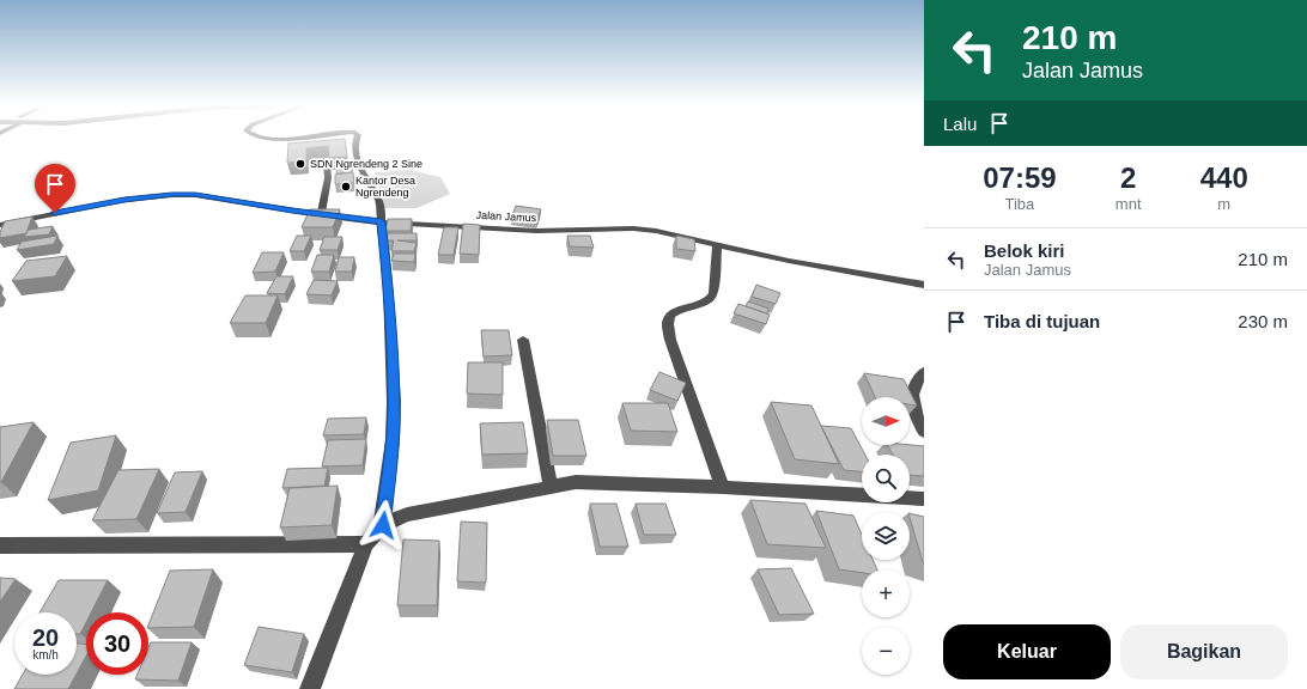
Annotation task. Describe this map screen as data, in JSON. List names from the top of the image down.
{
  "streets": {
    "street": ["Jalan Jamus"]
  },
  "places": ["SDN Ngrendeng 2 Sine", "Kantor Desa Ngrendeng"],
  "north": "right",
  "page": {
    "turn": ["210 m", "Jalan Jamus"],
    "then": "Lalu",
    "eta": [
      "07:59",
      "Tiba",
      "2",
      "mnt",
      "440",
      "m"
    ],
    "list": [
      {
        "name": "Belok kiri",
        "note": "Jalan Jamus",
        "value": "210 m"
      },
      {
        "name": "Tiba di tujuan",
        "value": "230 m"
      }
    ],
    "map_buttons": ["+", "−"],
    "speed": "20 km/h",
    "limit": "30",
    "buttons": ["Keluar", "Bagikan"]
  }
}
